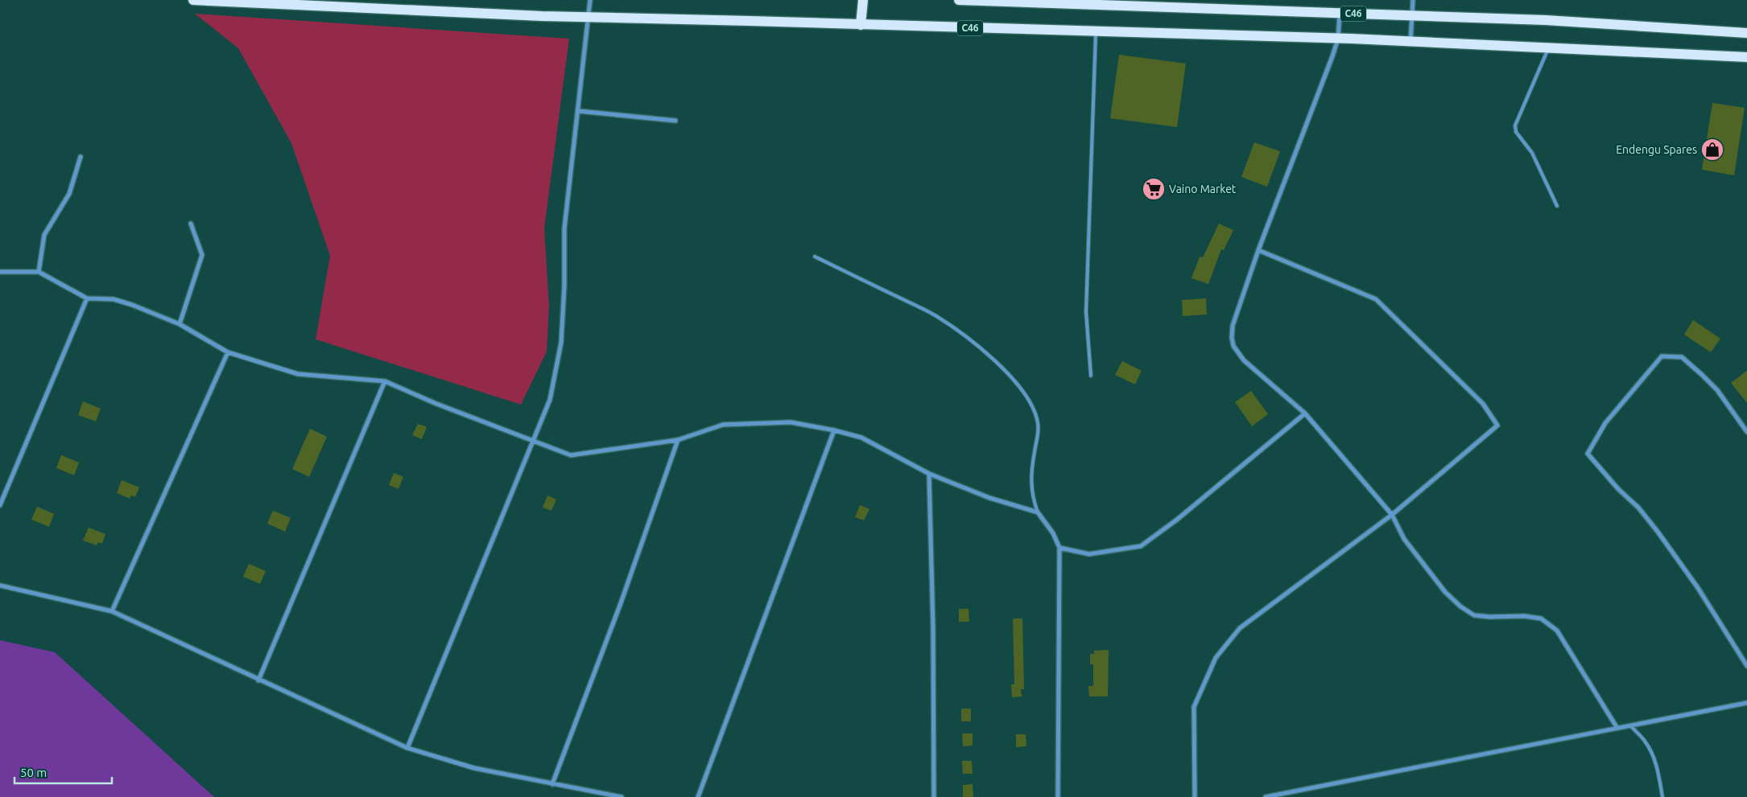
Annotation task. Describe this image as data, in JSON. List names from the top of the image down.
{
  "streets": {
    "main road": ["C46"]
  },
  "places": {
    "shop": ["Endengu Spares"],
    "supermarket": ["Vaino Market"]
  },
  "scale_bar": "50 m"
}
